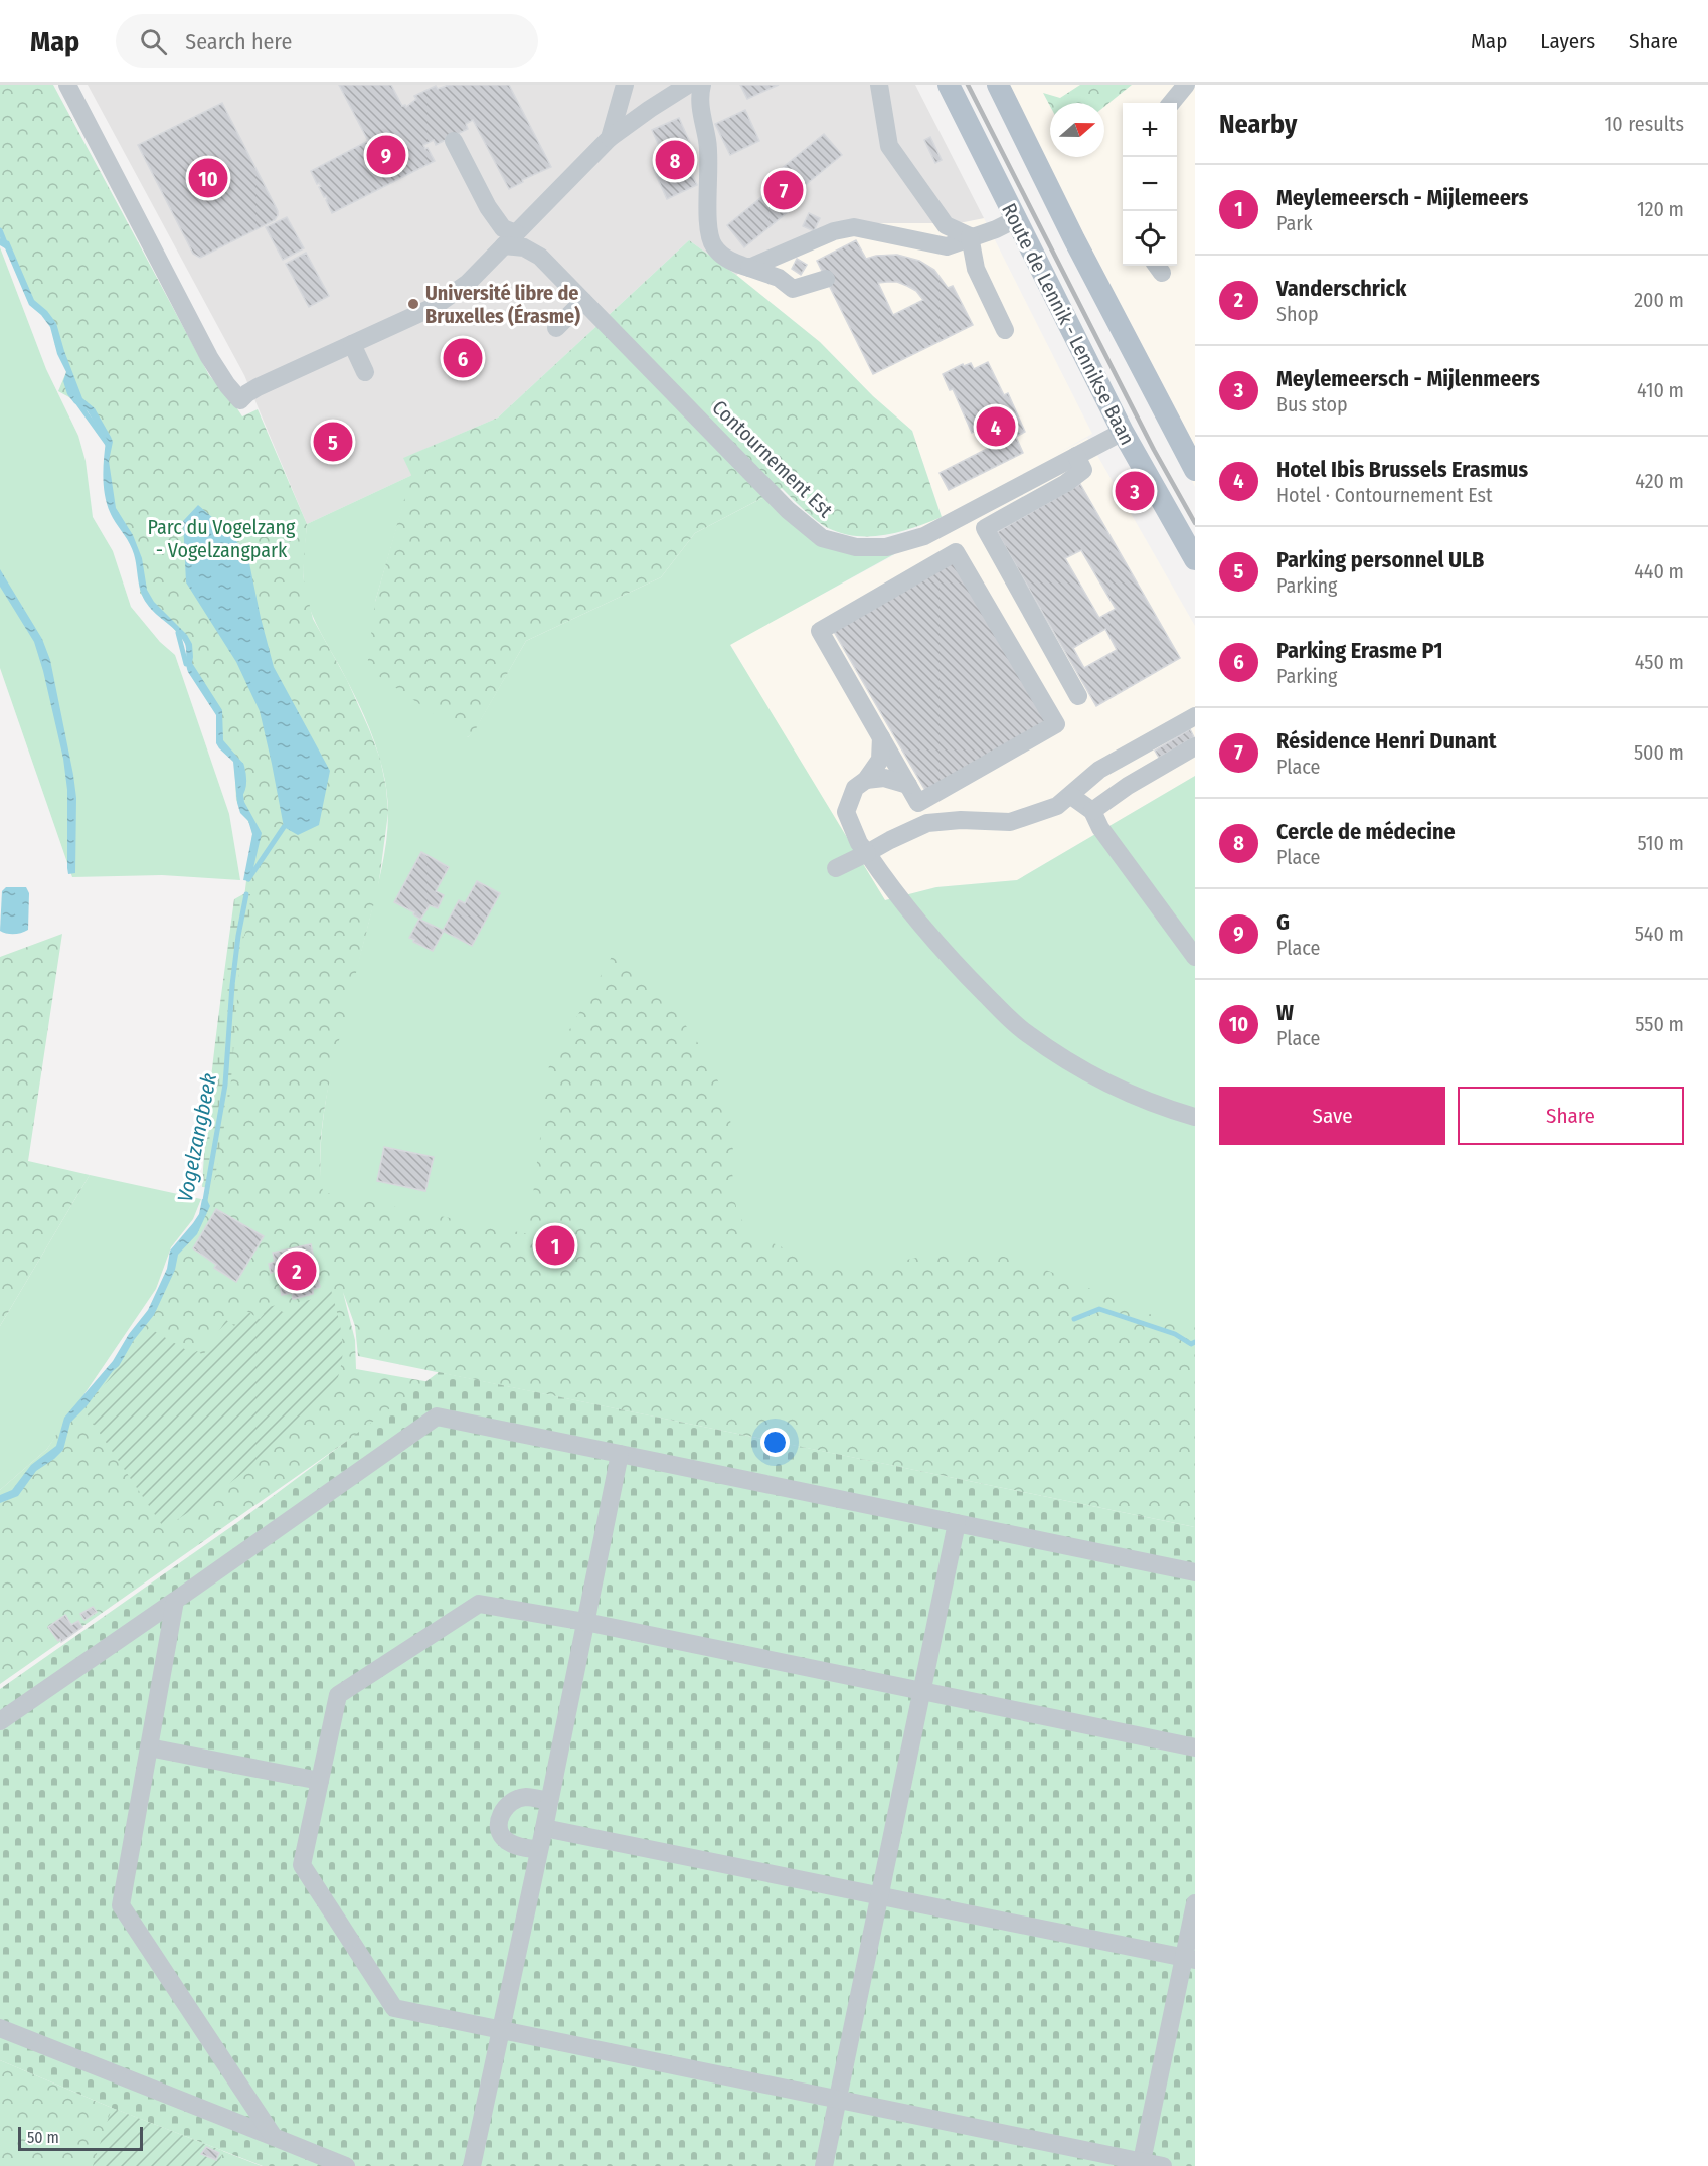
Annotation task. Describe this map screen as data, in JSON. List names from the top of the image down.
{
  "streets": {
    "main road": ["Route de Lennik - Lennikse Baan"],
    "street": ["Contournement Est"]
  },
  "crossings": [
    ["Route de Lennik - Lennikse Baan", "Contournement Est"]
  ],
  "water": ["Vogelzangbeek"],
  "parks": ["Parc du Vogelzang - Vogelzangpark"],
  "places": ["Université libre de Bruxelles (Érasme)"],
  "scale_bar": "50 m",
  "north": "right",
  "page": {
    "header": "Map",
    "search": "Search here",
    "nav": ["Map", "Layers", "Share"],
    "heading": ["Nearby", "10 results"],
    "map_buttons": ["+", "−"],
    "pins": [
      "9",
      "8",
      "10",
      "7",
      "6",
      "4",
      "5",
      "3",
      "1",
      "2"
    ],
    "list": [
      {
        "mark": "1",
        "name": "Meylemeersch - Mijlemeers",
        "note": "Park",
        "value": "120 m"
      },
      {
        "mark": "2",
        "name": "Vanderschrick",
        "note": "Shop",
        "value": "200 m"
      },
      {
        "mark": "3",
        "name": "Meylemeersch - Mijlenmeers",
        "note": "Bus stop",
        "value": "410 m"
      },
      {
        "mark": "4",
        "name": "Hotel Ibis Brussels Erasmus",
        "note": "Hotel · Contournement Est",
        "value": "420 m"
      },
      {
        "mark": "5",
        "name": "Parking personnel ULB",
        "note": "Parking",
        "value": "440 m"
      },
      {
        "mark": "6",
        "name": "Parking Erasme P1",
        "note": "Parking",
        "value": "450 m"
      },
      {
        "mark": "7",
        "name": "Résidence Henri Dunant",
        "note": "Place",
        "value": "500 m"
      },
      {
        "mark": "8",
        "name": "Cercle de médecine",
        "note": "Place",
        "value": "510 m"
      },
      {
        "mark": "9",
        "name": "G",
        "note": "Place",
        "value": "540 m"
      },
      {
        "mark": "10",
        "name": "W",
        "note": "Place",
        "value": "550 m"
      }
    ],
    "buttons": ["Save", "Share"],
    "scale": "50 m"
  }
}
